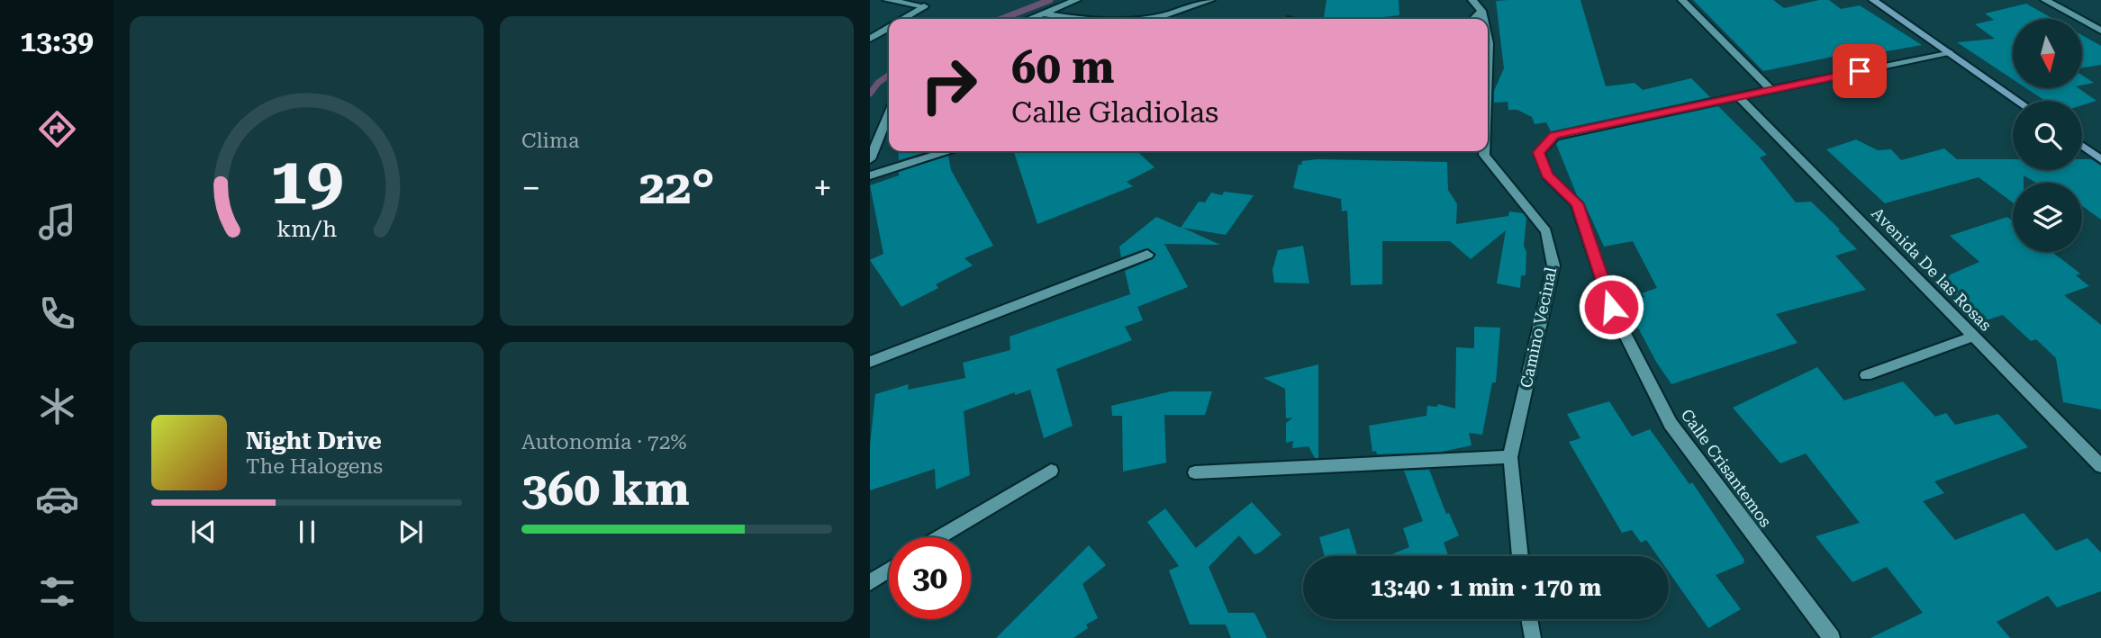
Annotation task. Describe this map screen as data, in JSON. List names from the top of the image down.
{
  "streets": {
    "street": ["Avenida De las Rosas", "Camino Vecinal", "Calle Crisantemos"]
  },
  "crossings": [
    ["Avenida De las Rosas", "Calle Crisantemos"]
  ],
  "north": "bottom",
  "page": {
    "tabs": "13:39",
    "tile": [
      "Clima",
      ["Autonomía · 72%", "360 km"]
    ],
    "turn": ["60 m", "Calle Gladiolas"],
    "heat": ["−", "22°", "+"],
    "song": ["Night Drive", "The Halogens"],
    "limit": "30",
    "trip": "13:40 · 1 min · 170 m",
    "gauge": ["19", "km/h"]
  }
}
